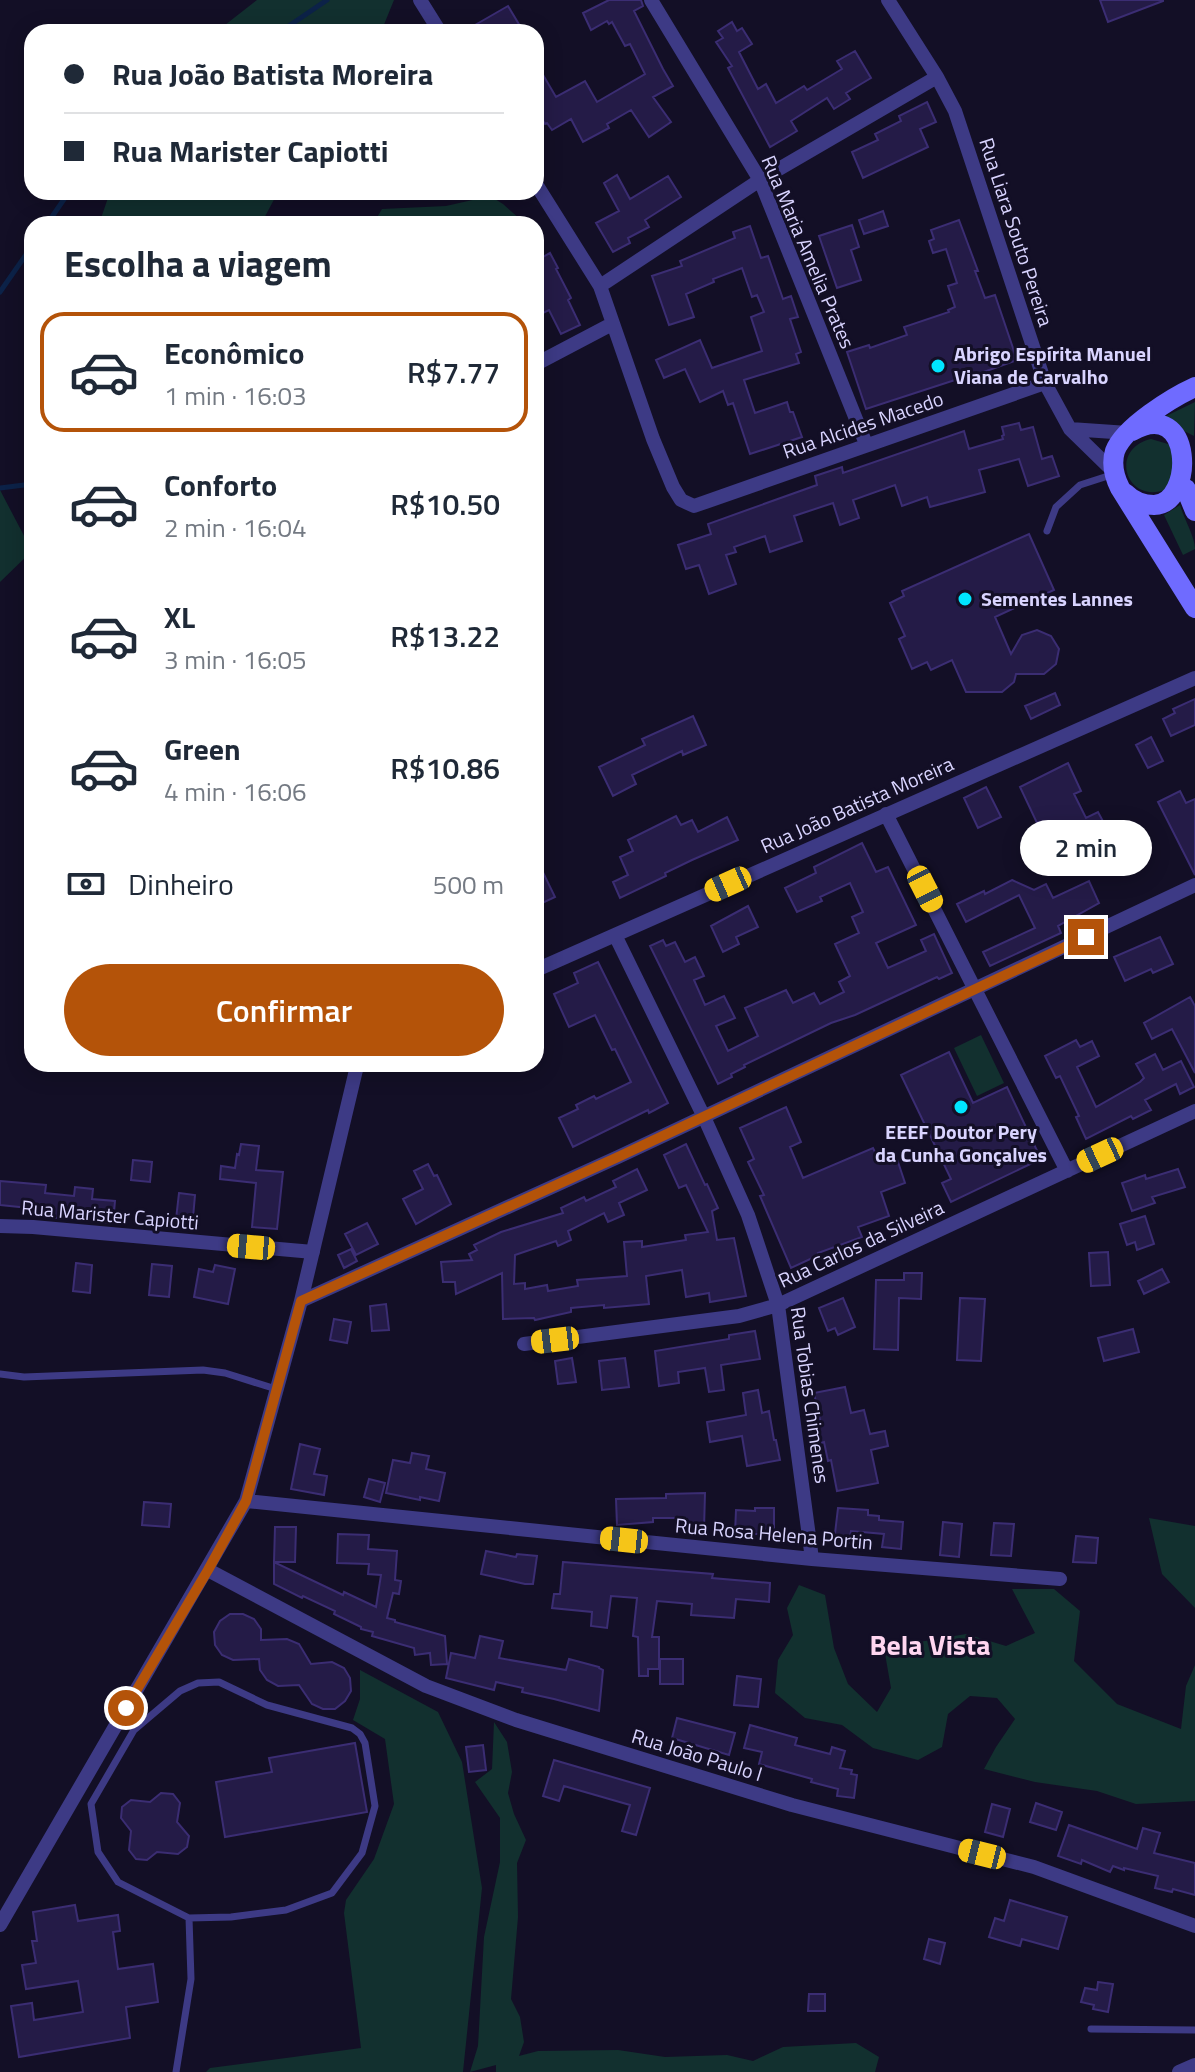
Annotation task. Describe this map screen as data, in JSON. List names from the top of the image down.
{
  "streets": {
    "street": [
      "Rua Liara Souto Pereira",
      "Rua Maria Amelia Prates",
      "Rua Alcides Macedo",
      "Rua João Batista Moreira",
      "Rua Marister Capiotti",
      "Rua Carlos da Silveira",
      "Rua Tobias Chimenes",
      "Rua Rosa Helena Portin",
      "Rua João Paulo I"
    ]
  },
  "crossings": [
    ["Rua Liara Souto Pereira", "Rua Alcides Macedo"],
    ["Rua Maria Amelia Prates", "Rua Alcides Macedo"],
    ["Rua João Batista Moreira", "Rua Tobias Chimenes"],
    ["Rua Carlos da Silveira", "Rua Tobias Chimenes"],
    ["Rua Tobias Chimenes", "Rua Rosa Helena Portin"]
  ],
  "districts": ["Bela Vista"],
  "places": ["Abrigo Espírita Manuel Viana de Carvalho", "Sementes Lannes", "EEEF Doutor Pery da Cunha Gonçalves"],
  "page": {
    "banner": ["Rua João Batista Moreira", "Rua Marister Capiotti"],
    "heading": "Escolha a viagem",
    "list": [
      {
        "name": "Econômico",
        "note": "1 min · 16:03",
        "value": "R$7.77"
      },
      {
        "name": "Conforto",
        "note": "2 min · 16:04",
        "value": "R$10.50"
      },
      {
        "name": "XL",
        "note": "3 min · 16:05",
        "value": "R$13.22"
      },
      {
        "name": "Green",
        "note": "4 min · 16:06",
        "value": "R$10.86"
      }
    ],
    "bubble": "2 min",
    "pay": ["Dinheiro", "500 m"],
    "buttons": "Confirmar"
  }
}
